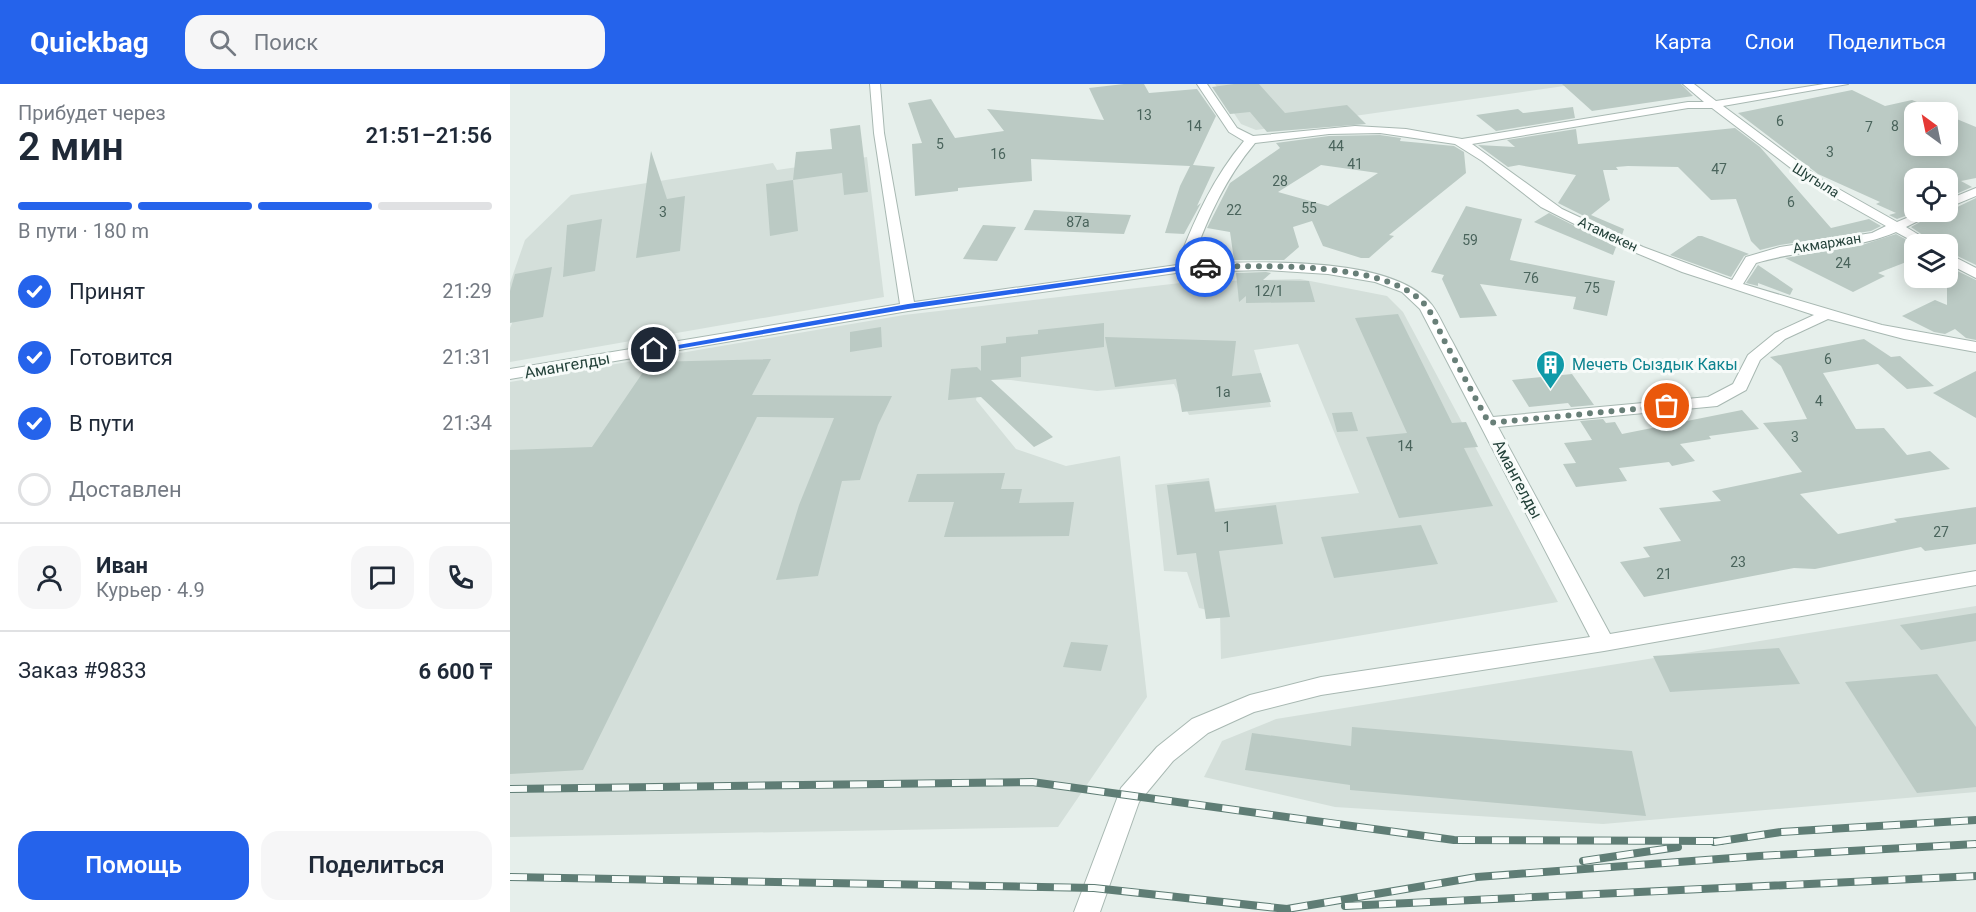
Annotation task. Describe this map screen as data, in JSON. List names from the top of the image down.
{
  "streets": {
    "street": [
      "Шугыла",
      "Атамекен",
      "Акмаржан",
      "Амангелды"
    ]
  },
  "crossings": [
    ["Шугыла", "Акмаржан"],
    ["Атамекен", "Акмаржан"]
  ],
  "places": {
    "building": ["Мечеть Сыздык Какы"]
  },
  "house_numbers": [
    "13",
    "6",
    "14",
    "8",
    "7",
    "5",
    "44",
    "3",
    "16",
    "41",
    "47",
    "28",
    "6",
    "55",
    "22",
    "3",
    "87а",
    "59",
    "24",
    "76",
    "75",
    "12/1",
    "6",
    "1а",
    "4",
    "3",
    "14",
    "1",
    "27",
    "23",
    "21"
  ],
  "north": "top left",
  "page": {
    "header": "Quickbag",
    "search": "Поиск",
    "nav": ["Карта", "Слои", "Поделиться"],
    "heading": ["2 мин", "Прибудет через", "21:51–21:56"],
    "panel": [
      "Иван",
      "Курьер · 4.9",
      "Заказ #9833",
      "6 600 ₸"
    ],
    "bar": "В пути · 180 m",
    "list": [
      ["Принят", "21:29"],
      ["Готовится", "21:31"],
      ["В пути", "21:34"],
      "Доставлен"
    ],
    "buttons": ["Помощь", "Поделиться"]
  }
}
